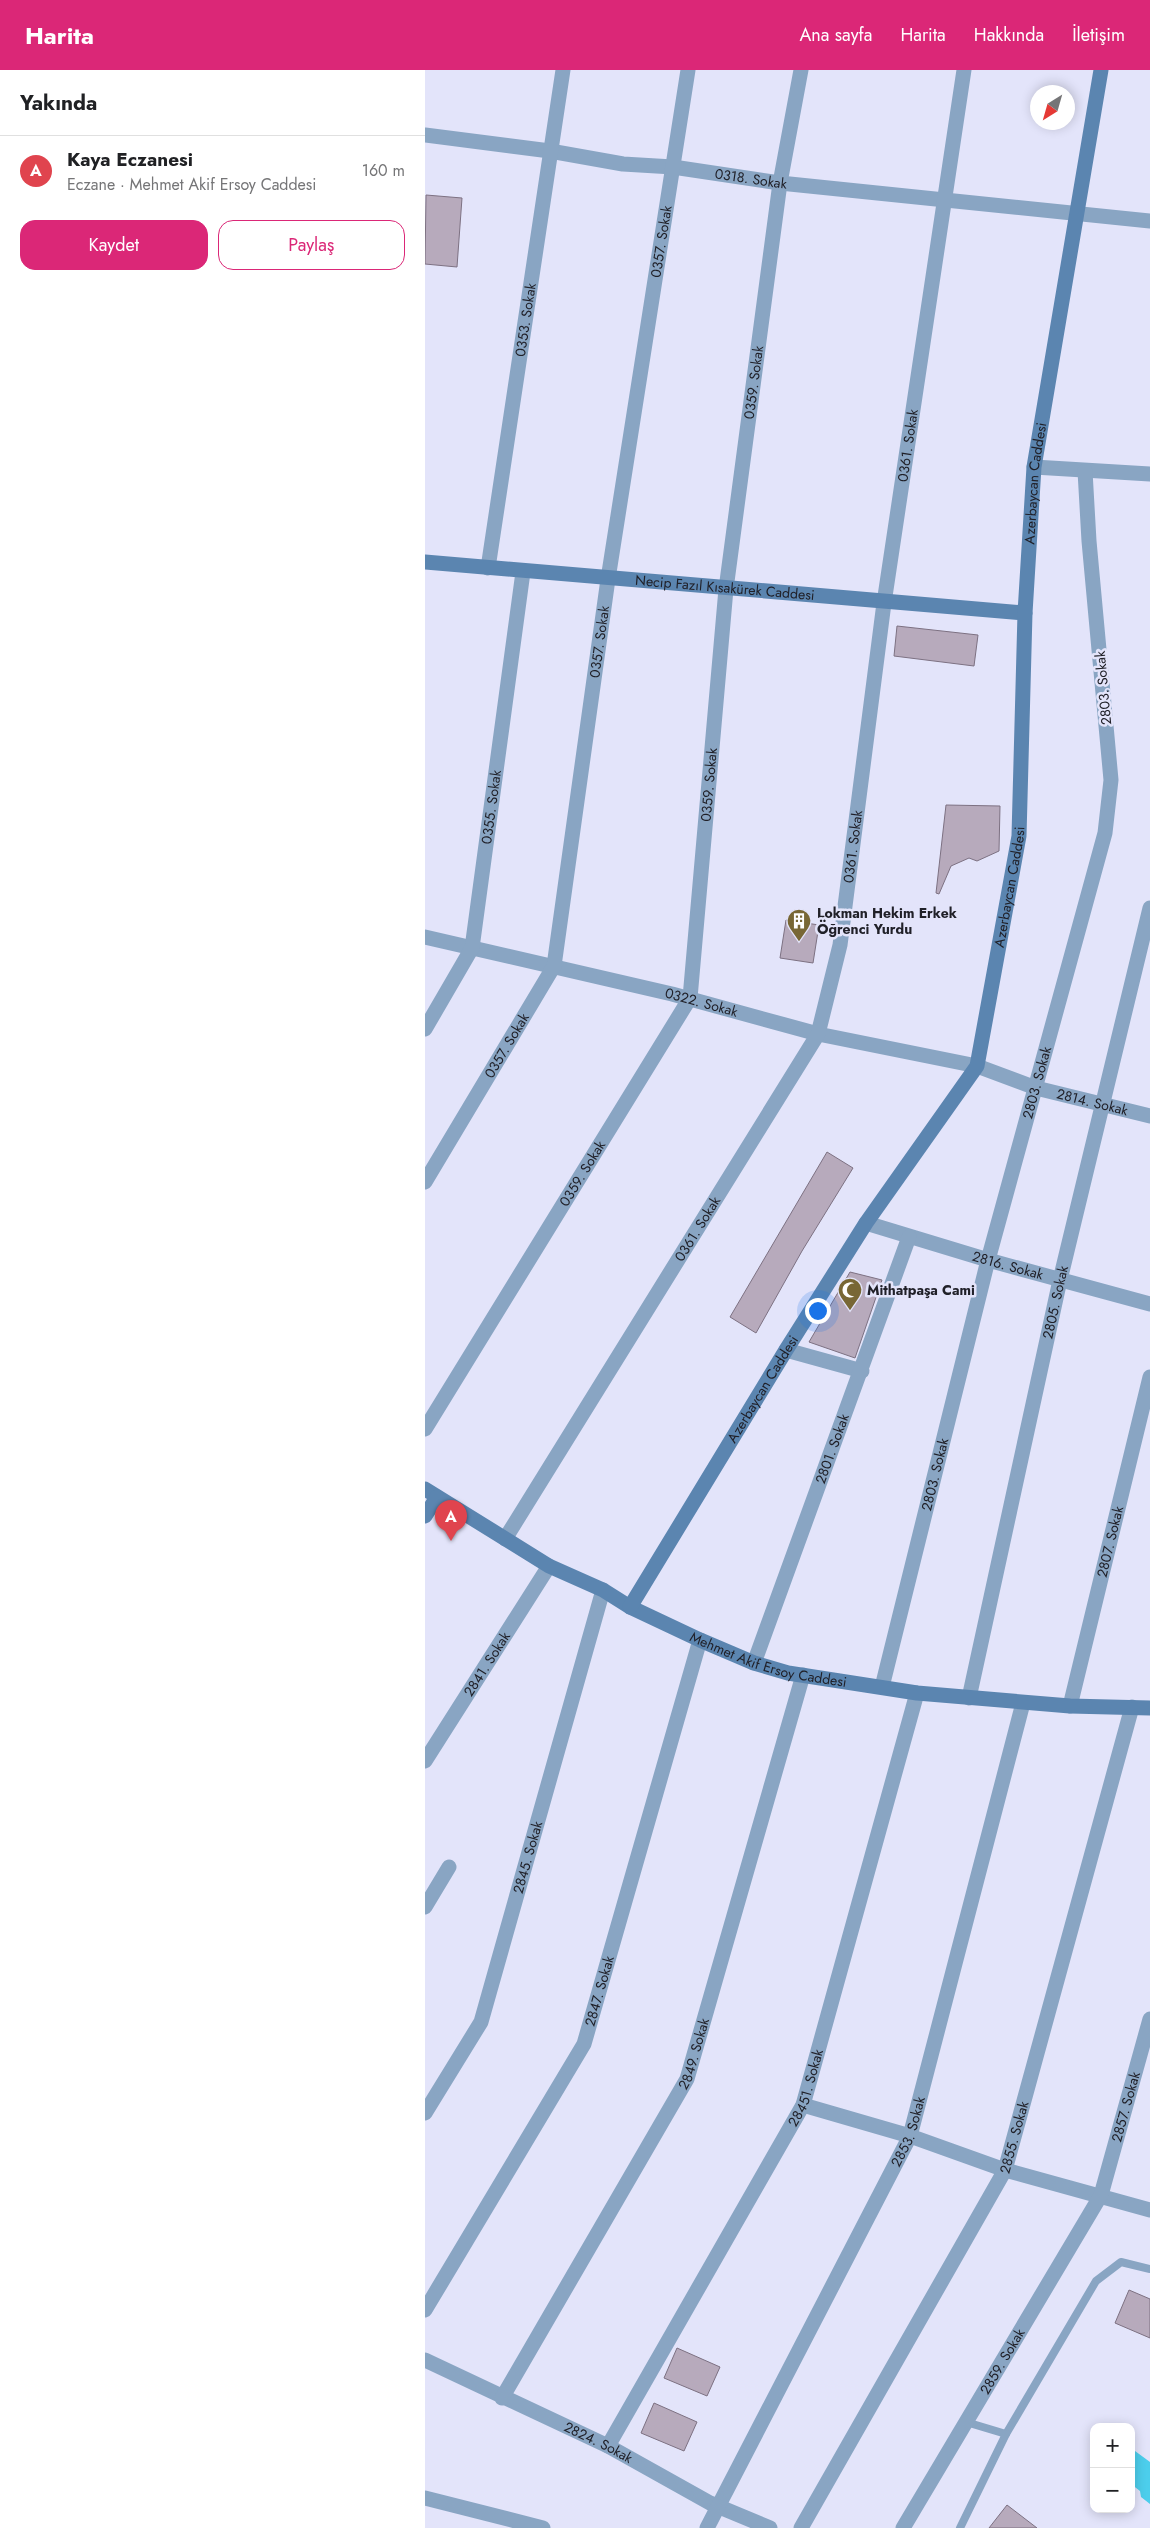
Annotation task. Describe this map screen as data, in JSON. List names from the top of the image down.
{
  "streets": {
    "street": [
      "0318. Sokak",
      "0357. Sokak",
      "0353. Sokak",
      "0359. Sokak",
      "0361. Sokak",
      "Azerbaycan Caddesi",
      "Necip Fazıl Kısakürek Caddesi",
      "2803. Sokak",
      "0355. Sokak",
      "0322. Sokak",
      "2814. Sokak",
      "2816. Sokak",
      "2805. Sokak",
      "2801. Sokak",
      "2807. Sokak",
      "Mehmet Akif Ersoy Caddesi",
      "2841. Sokak",
      "2845. Sokak",
      "2847. Sokak",
      "2849. Sokak",
      "28451. Sokak",
      "2857. Sokak",
      "2853. Sokak",
      "2855. Sokak",
      "2859. Sokak",
      "2824. Sokak"
    ]
  },
  "crossings": [
    ["0318. Sokak", "0357. Sokak"],
    ["0318. Sokak", "0353. Sokak"],
    ["0318. Sokak", "0359. Sokak"],
    ["0318. Sokak", "0361. Sokak"],
    ["0318. Sokak", "Azerbaycan Caddesi"],
    ["0357. Sokak", "Necip Fazıl Kısakürek Caddesi"],
    ["0357. Sokak", "0322. Sokak"],
    ["0353. Sokak", "Necip Fazıl Kısakürek Caddesi"],
    ["0359. Sokak", "Necip Fazıl Kısakürek Caddesi"],
    ["0359. Sokak", "0322. Sokak"],
    ["0361. Sokak", "Necip Fazıl Kısakürek Caddesi"],
    ["0361. Sokak", "0322. Sokak"],
    ["0361. Sokak", "Mehmet Akif Ersoy Caddesi"],
    ["Azerbaycan Caddesi", "Necip Fazıl Kısakürek Caddesi"],
    ["Azerbaycan Caddesi", "0322. Sokak"],
    ["Azerbaycan Caddesi", "2814. Sokak"],
    ["Azerbaycan Caddesi", "2816. Sokak"],
    ["Azerbaycan Caddesi", "Mehmet Akif Ersoy Caddesi"],
    ["Necip Fazıl Kısakürek Caddesi", "0355. Sokak"],
    ["2803. Sokak", "2814. Sokak"],
    ["2803. Sokak", "2816. Sokak"],
    ["2803. Sokak", "Mehmet Akif Ersoy Caddesi"],
    ["0355. Sokak", "0322. Sokak"],
    ["0322. Sokak", "2814. Sokak"],
    ["2814. Sokak", "2805. Sokak"],
    ["2816. Sokak", "2805. Sokak"],
    ["2816. Sokak", "2801. Sokak"],
    ["2805. Sokak", "Mehmet Akif Ersoy Caddesi"],
    ["2801. Sokak", "Mehmet Akif Ersoy Caddesi"],
    ["2807. Sokak", "Mehmet Akif Ersoy Caddesi"],
    ["Mehmet Akif Ersoy Caddesi", "2841. Sokak"],
    ["Mehmet Akif Ersoy Caddesi", "2845. Sokak"],
    ["Mehmet Akif Ersoy Caddesi", "2847. Sokak"],
    ["Mehmet Akif Ersoy Caddesi", "2849. Sokak"],
    ["Mehmet Akif Ersoy Caddesi", "28451. Sokak"],
    ["Mehmet Akif Ersoy Caddesi", "2853. Sokak"],
    ["Mehmet Akif Ersoy Caddesi", "2855. Sokak"],
    ["2849. Sokak", "2824. Sokak"],
    ["28451. Sokak", "2824. Sokak"],
    ["2857. Sokak", "2859. Sokak"],
    ["2853. Sokak", "2824. Sokak"]
  ],
  "places": {
    "building": ["Lokman Hekim Erkek Öğrenci Yurdu"],
    "mosque": ["Mithatpaşa Cami"]
  },
  "north": "bottom left",
  "page": {
    "header": "Harita",
    "nav": [
      "Ana sayfa",
      "Harita",
      "Hakkında",
      "İletişim"
    ],
    "heading": "Yakında",
    "list": [
      {
        "mark": "A",
        "name": "Kaya Eczanesi",
        "note": "Eczane · Mehmet Akif Ersoy Caddesi",
        "value": "160 m"
      }
    ],
    "buttons": ["Kaydet", "Paylaş"],
    "pins": "A",
    "map_buttons": ["+", "−"]
  }
}
